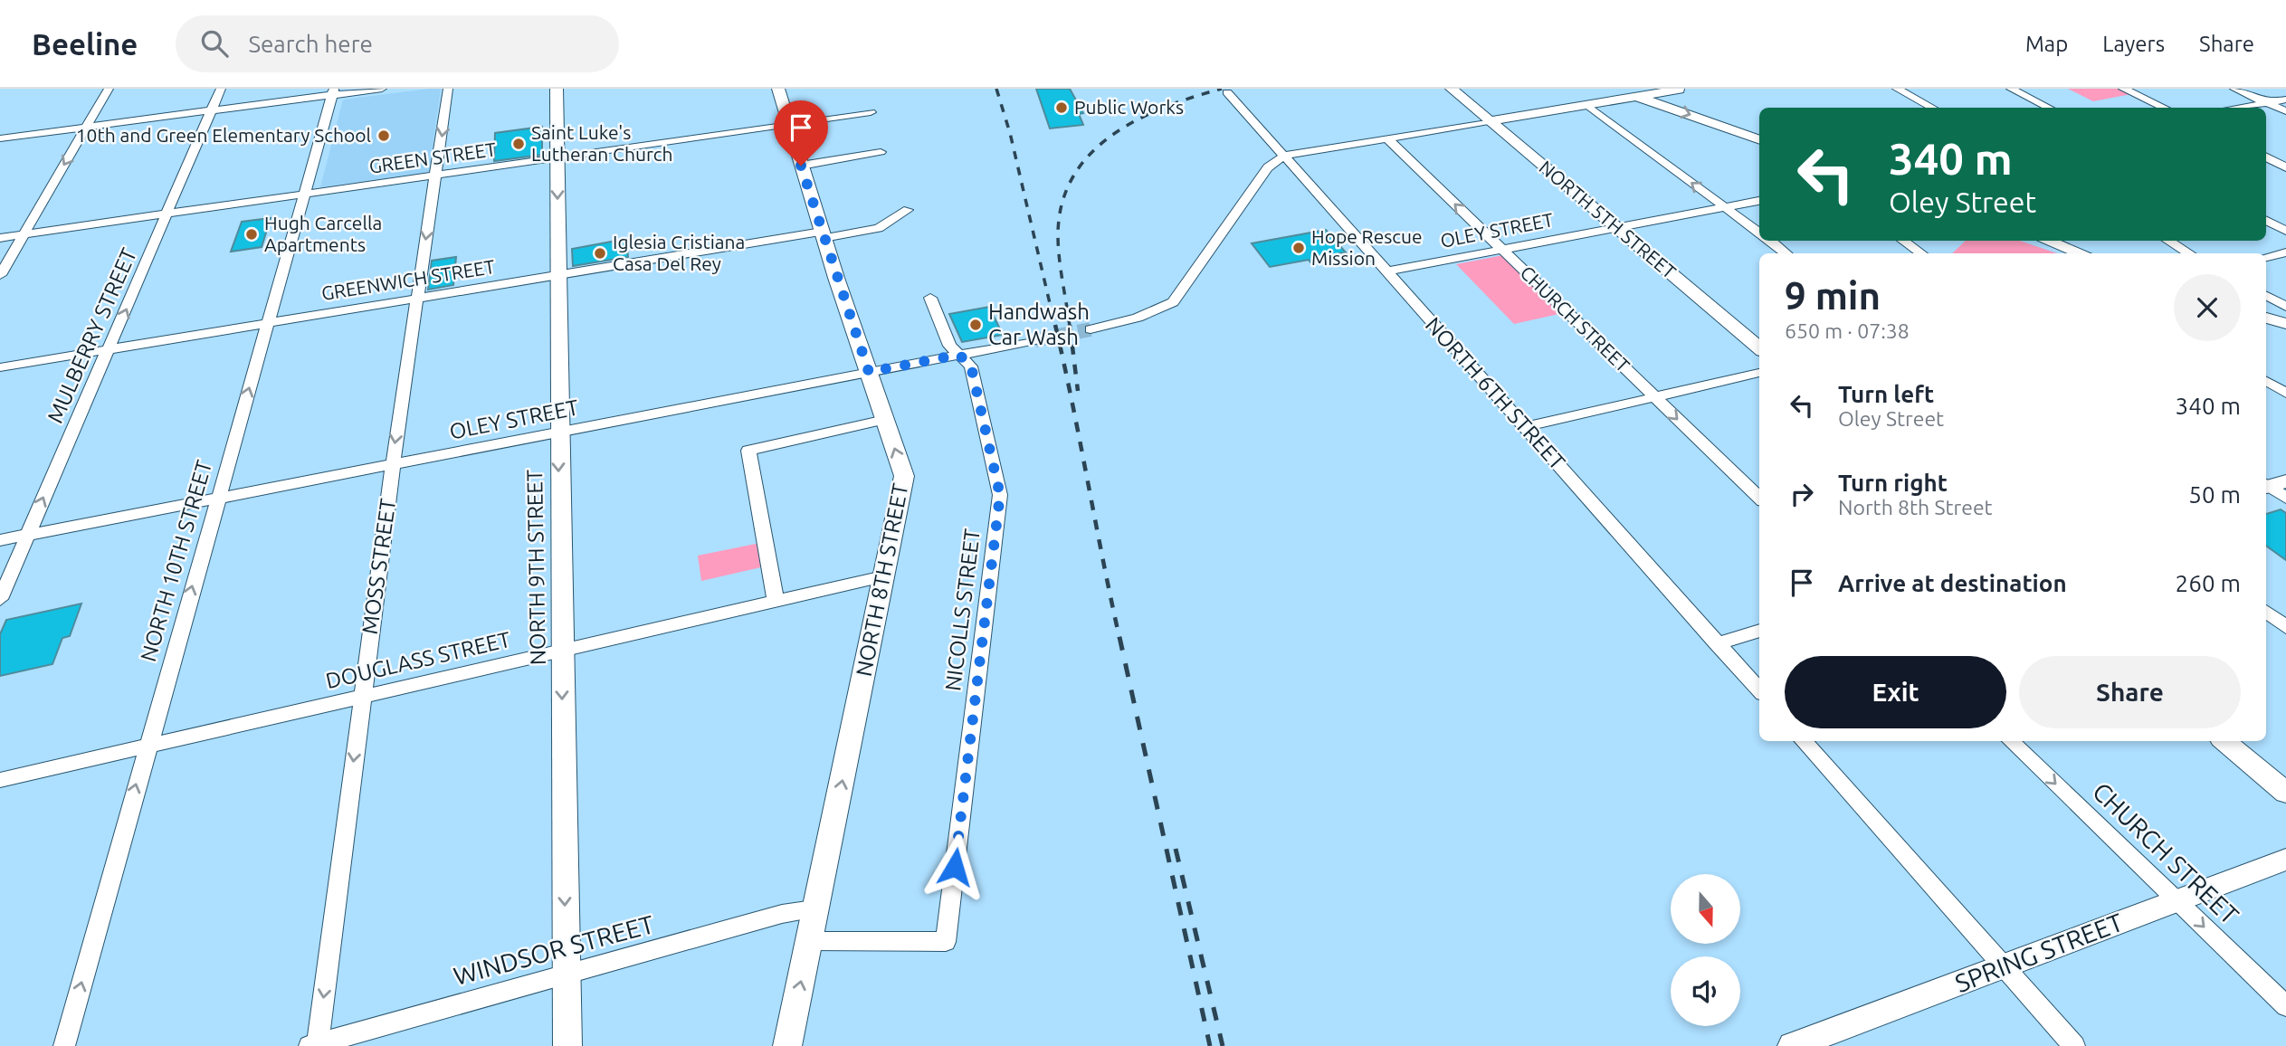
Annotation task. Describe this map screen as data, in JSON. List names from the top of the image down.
{
  "streets": {
    "main road": [
      "NORTH 5TH STREET",
      "NORTH 9TH STREET",
      "NORTH 8TH STREET",
      "SPRING STREET"
    ],
    "street": [
      "GREEN STREET",
      "OLEY STREET",
      "GREENWICH STREET",
      "CHURCH STREET",
      "MULBERRY STREET",
      "NORTH 6TH STREET",
      "NORTH 10TH STREET",
      "MOSS STREET",
      "NICOLLS STREET",
      "DOUGLASS STREET",
      "WINDSOR STREET"
    ]
  },
  "crossings": [
    ["GREEN STREET", "MULBERRY STREET"],
    ["GREEN STREET", "NORTH 10TH STREET"],
    ["GREEN STREET", "MOSS STREET"],
    ["GREEN STREET", "NORTH 9TH STREET"],
    ["GREEN STREET", "NORTH 8TH STREET"],
    ["NORTH 5TH STREET", "OLEY STREET"],
    ["OLEY STREET", "CHURCH STREET"],
    ["OLEY STREET", "MULBERRY STREET"],
    ["OLEY STREET", "NORTH 6TH STREET"],
    ["OLEY STREET", "NORTH 10TH STREET"],
    ["OLEY STREET", "MOSS STREET"],
    ["OLEY STREET", "NORTH 9TH STREET"],
    ["OLEY STREET", "NORTH 8TH STREET"],
    ["OLEY STREET", "NICOLLS STREET"],
    ["GREENWICH STREET", "MULBERRY STREET"],
    ["GREENWICH STREET", "NORTH 10TH STREET"],
    ["GREENWICH STREET", "MOSS STREET"],
    ["GREENWICH STREET", "NORTH 9TH STREET"],
    ["GREENWICH STREET", "NORTH 8TH STREET"],
    ["CHURCH STREET", "SPRING STREET"],
    ["NORTH 10TH STREET", "DOUGLASS STREET"],
    ["MOSS STREET", "DOUGLASS STREET"],
    ["MOSS STREET", "WINDSOR STREET"],
    ["NORTH 9TH STREET", "DOUGLASS STREET"],
    ["NORTH 9TH STREET", "WINDSOR STREET"],
    ["NORTH 8TH STREET", "NICOLLS STREET"],
    ["NORTH 8TH STREET", "DOUGLASS STREET"],
    ["NORTH 8TH STREET", "WINDSOR STREET"]
  ],
  "one_way": [
    "NORTH 10TH STREET",
    "MOSS STREET",
    "NORTH 9TH STREET",
    "NORTH 8TH STREET"
  ],
  "places": [
    "Public Works",
    "10th and Green Elementary School",
    "Saint Luke's Lutheran Church",
    "Hugh Carcella Apartments",
    "Hope Rescue Mission",
    "Iglesia Cristiana Casa Del Rey",
    "Handwash Car Wash"
  ],
  "north": "bottom",
  "page": {
    "header": "Beeline",
    "search": "Search here",
    "nav": ["Map", "Layers", "Share"],
    "turn": ["340 m", "Oley Street"],
    "heading": ["9 min", "650 m · 07:38"],
    "list": [
      {
        "name": "Turn left",
        "note": "Oley Street",
        "value": "340 m"
      },
      {
        "name": "Turn right",
        "note": "North 8th Street",
        "value": "50 m"
      },
      {
        "name": "Arrive at destination",
        "value": "260 m"
      }
    ],
    "buttons": ["Exit", "Share"]
  }
}
